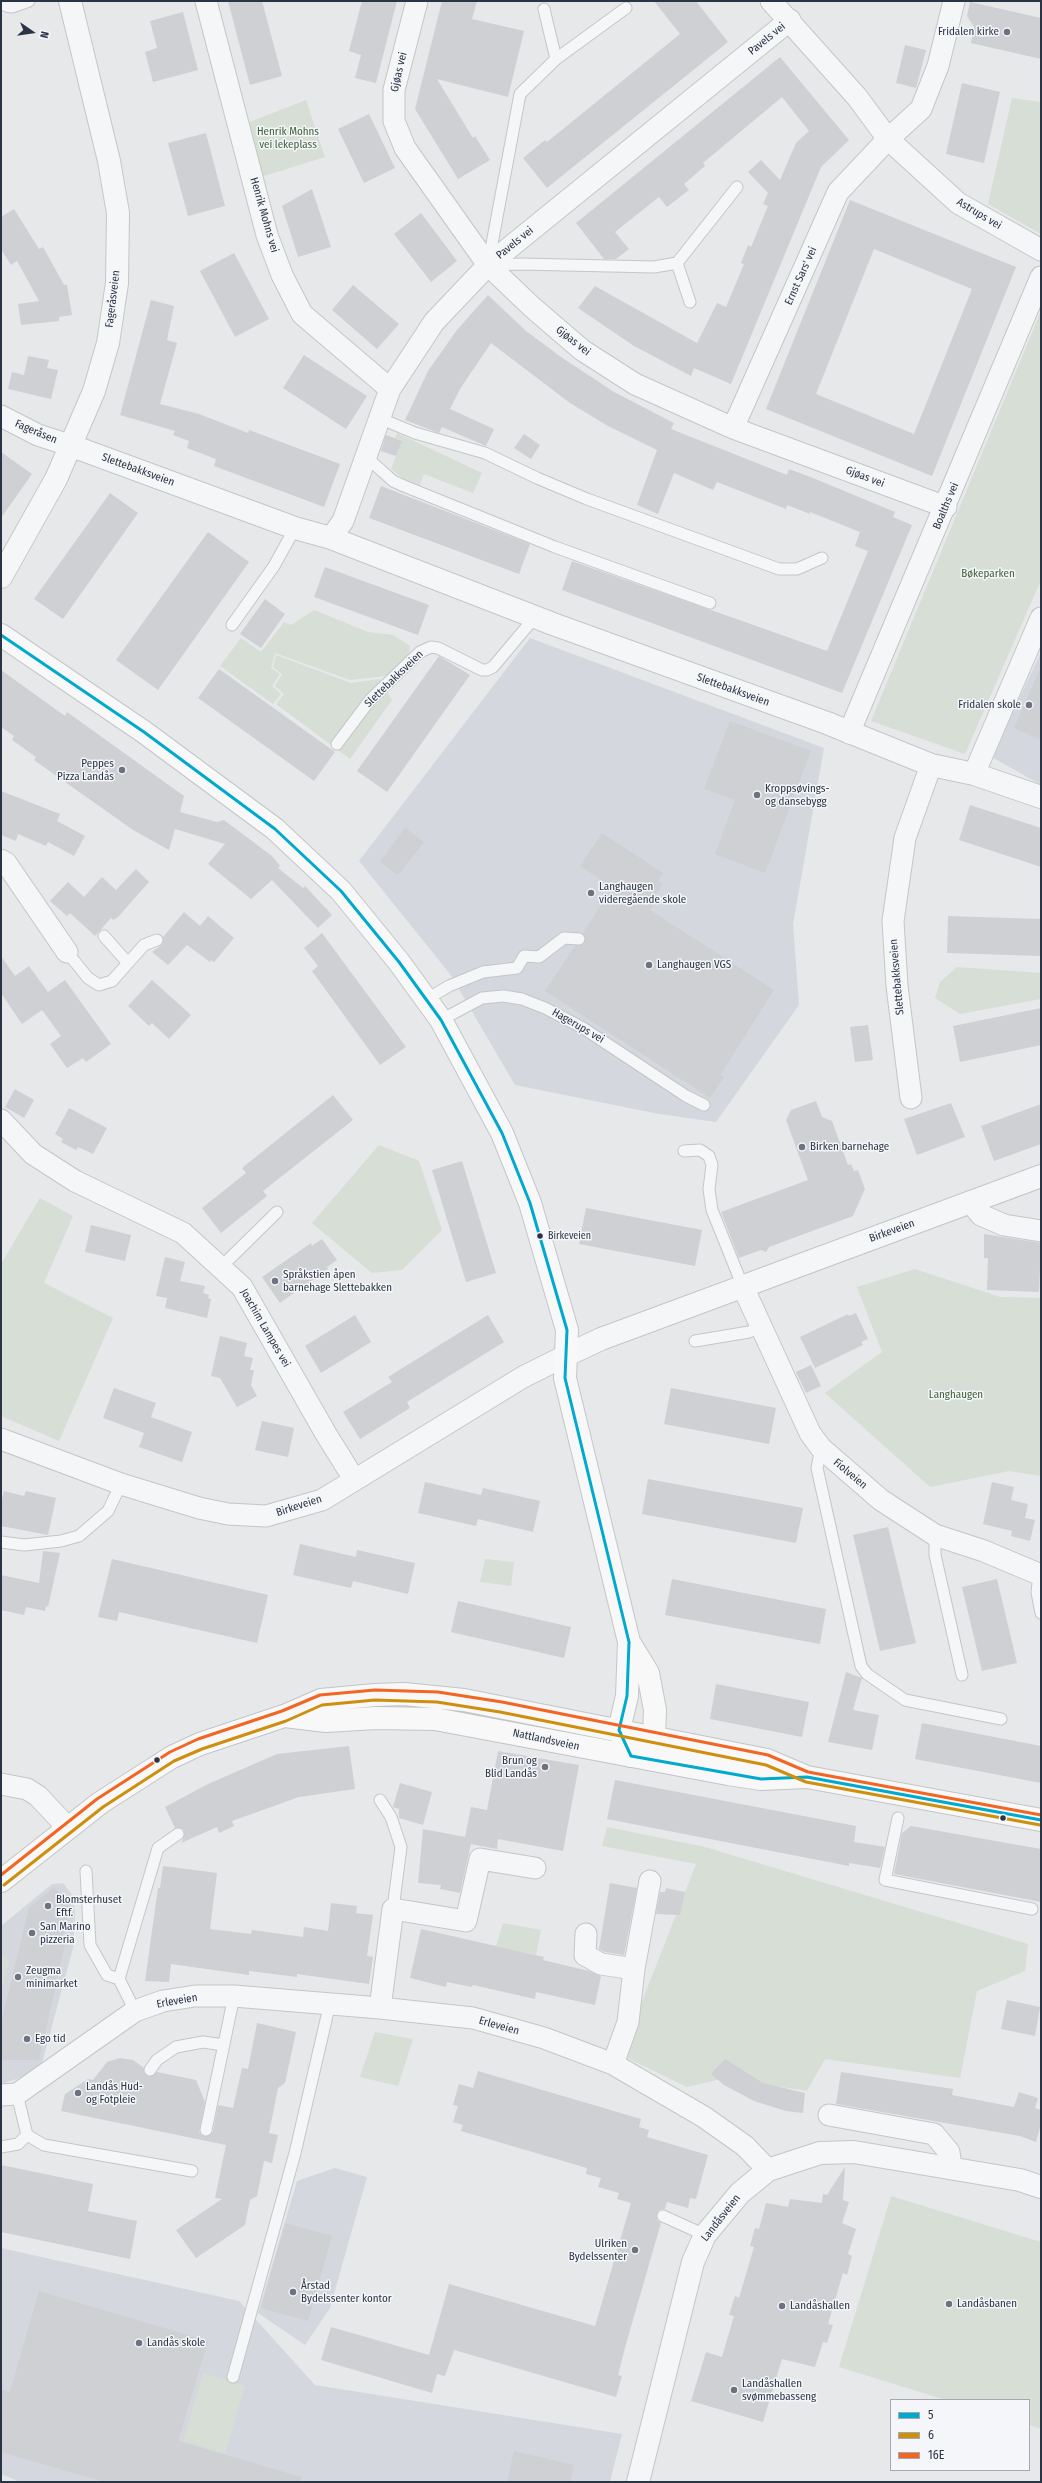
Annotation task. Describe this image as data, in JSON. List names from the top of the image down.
{
  "streets": {
    "main road": ["Nattlandsveien"],
    "street": [
      "Pavels vei",
      "Gjøas vei",
      "Astrups vei",
      "Henrik Mohns vei",
      "Ernst Sars' vei",
      "Fageråsveien",
      "Fageråsen",
      "Slettebakksveien",
      "Boalths vei",
      "Birkeveien",
      "Joachim Lampes vei",
      "Fiolveien",
      "Erleveien",
      "Landåsveien"
    ],
    "lane": ["Hagerups vei"]
  },
  "crossings": [
    ["Pavels vei", "Gjøas vei"],
    ["Pavels vei", "Astrups vei"],
    ["Pavels vei", "Henrik Mohns vei"],
    ["Pavels vei", "Slettebakksveien"],
    ["Gjøas vei", "Ernst Sars' vei"],
    ["Gjøas vei", "Boalths vei"],
    ["Astrups vei", "Ernst Sars' vei"],
    ["Fageråsveien", "Fageråsen"],
    ["Fageråsveien", "Slettebakksveien"],
    ["Fageråsen", "Slettebakksveien"],
    ["Slettebakksveien", "Boalths vei"],
    ["Birkeveien", "Joachim Lampes vei"],
    ["Birkeveien", "Fiolveien"],
    ["Erleveien", "Landåsveien"]
  ],
  "parks": ["Henrik Mohns vei lekeplass", "Bøkeparken", "Langhaugen"],
  "places": [
    "Fridalen kirke",
    "Fridalen skole",
    "Peppes Pizza Landås",
    "Kroppsøvings- og dansebygg",
    "Langhaugen videregående skole",
    "Langhaugen VGS",
    "Birken barnehage",
    "Birkeveien",
    "Språkstien åpen barnehage Slettebakken",
    "Brun og Blid Landås",
    "Blomsterhuset Eftf.",
    "San Marino pizzeria",
    "Zeugma minimarket",
    "Ego tid",
    "Landås Hud- og Fotpleie",
    "Ulriken Bydelssenter",
    "Årstad Bydelssenter kontor",
    "Landåsbanen",
    "Landåshallen",
    "Landås skole",
    "Landåshallen svømmebasseng"
  ],
  "lines": ["transit line 5", "transit line 16E", "transit line 6"],
  "legend": ["5", "6", "16E"],
  "north": "right"
}
